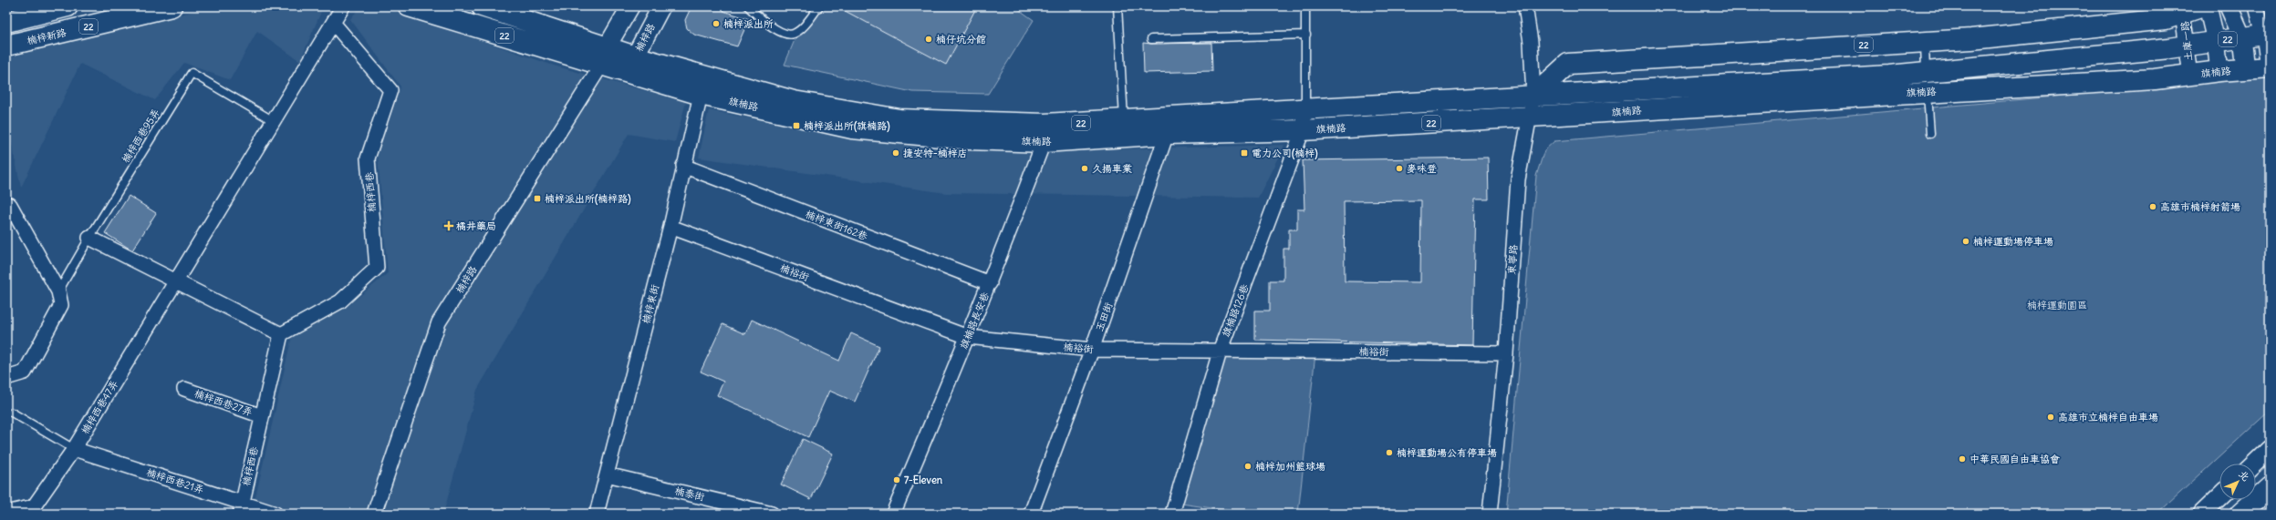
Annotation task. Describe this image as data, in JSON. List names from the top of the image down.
{
  "streets": {
    "main road": ["22", "楠梓新路", "旗楠路"],
    "street": [
      "楠梓路",
      "土庫一路",
      "楠梓西巷",
      "楠梓東街162巷",
      "東寧路",
      "楠裕街",
      "楠梓東街",
      "旗楠路126巷",
      "玉田街",
      "旗楠路長安巷",
      "楠梓西巷27弄",
      "楠梓西巷47弄",
      "楠梓西巷21弄",
      "楠泰街"
    ],
    "lane": ["楠梓西巷95弄"]
  },
  "crossings": [
    ["22", "土庫一路"],
    ["22", "旗楠路"],
    ["22", "東寧路"],
    ["楠梓路", "旗楠路"],
    ["土庫一路", "旗楠路"],
    ["旗楠路", "東寧路"],
    ["旗楠路", "楠梓東街"],
    ["旗楠路", "旗楠路126巷"],
    ["旗楠路", "玉田街"],
    ["旗楠路", "旗楠路長安巷"],
    ["楠梓西巷", "楠梓西巷27弄"],
    ["楠梓西巷", "楠梓西巷21弄"],
    ["楠梓東街162巷", "楠梓東街"],
    ["楠梓東街162巷", "旗楠路長安巷"],
    ["東寧路", "楠裕街"],
    ["楠裕街", "楠梓東街"],
    ["楠裕街", "旗楠路126巷"],
    ["楠裕街", "玉田街"],
    ["楠裕街", "旗楠路長安巷"],
    ["楠梓東街", "楠泰街"],
    ["楠梓西巷47弄", "楠梓西巷21弄"]
  ],
  "parks": ["楠梓運動園區"],
  "places": {
    "other": [
      "楠梓派出所",
      "楠仔坑分館",
      "捷安特-楠梓店",
      "久揚車業",
      "麥味登",
      "高雄市楠梓射箭場",
      "楠梓運動場停車場",
      "高雄市立楠梓自由車場",
      "楠梓運動場公有停車場",
      "中華民國自由車協會",
      "楠梓加州籃球場",
      "7-Eleven"
    ],
    "transit": ["楠梓派出所(旗楠路)", "電力公司(楠梓)", "楠梓派出所(楠梓路)"],
    "health": ["橘井藥局"]
  },
  "north": "top right"
}
